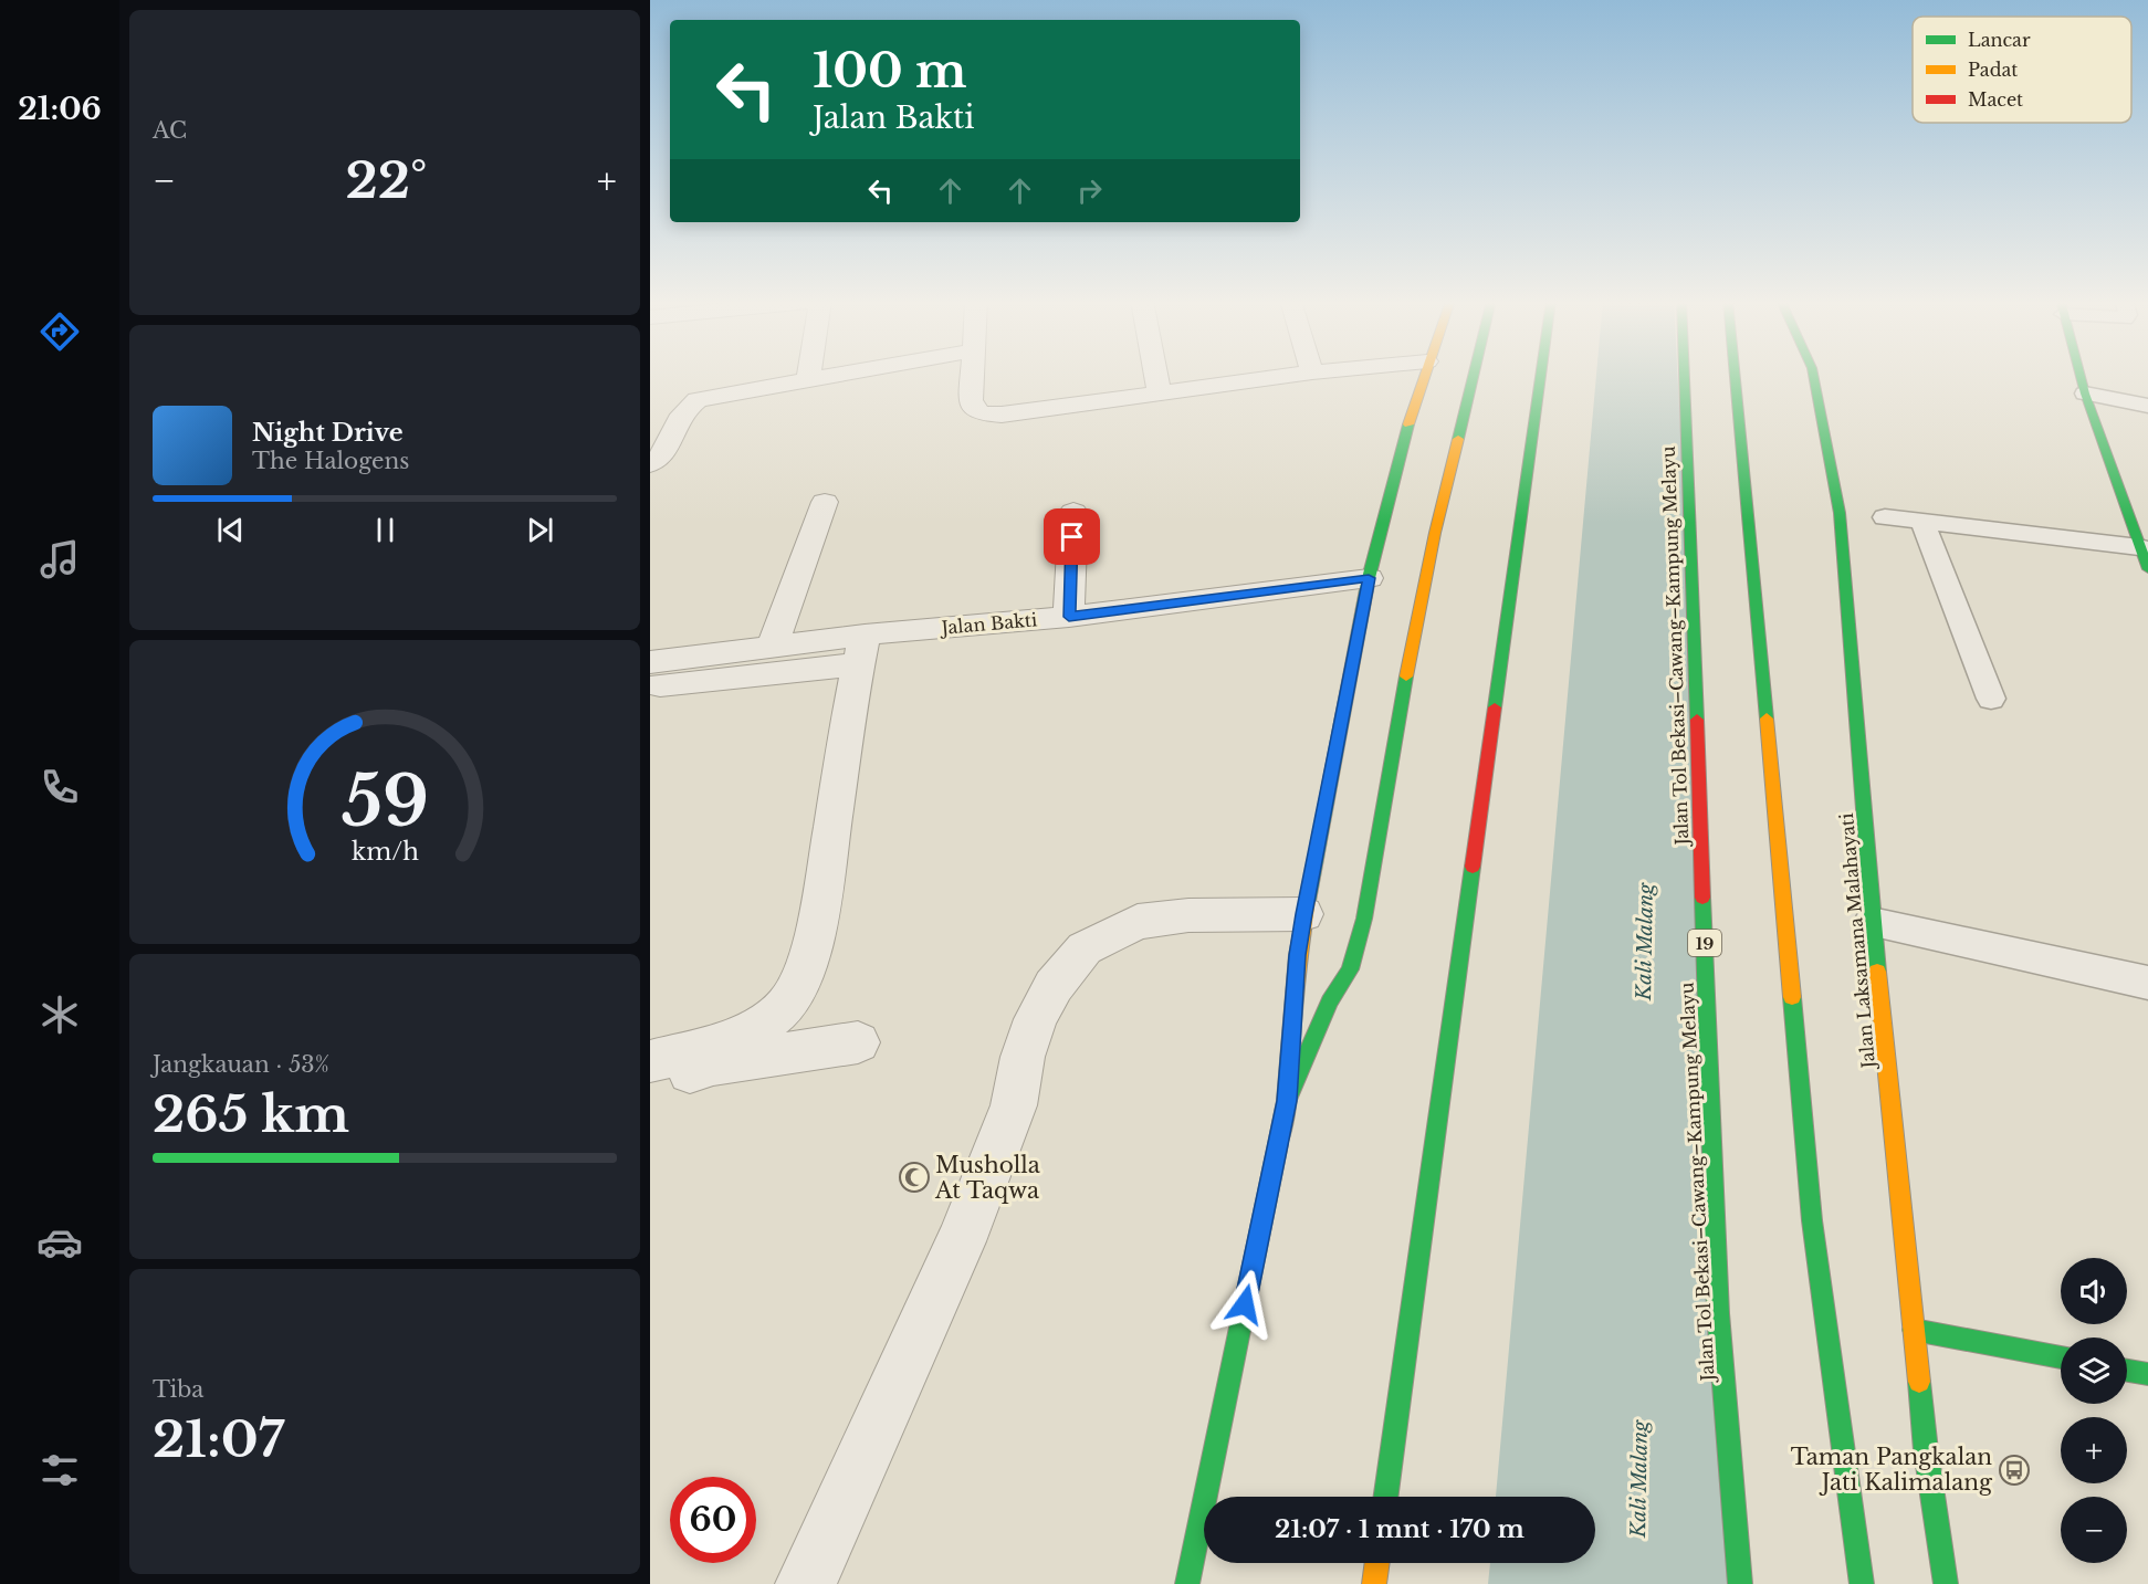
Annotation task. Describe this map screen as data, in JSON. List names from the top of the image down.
{
  "streets": {
    "main road": ["Jalan Tol Bekasi–Cawang–Kampung Melayu", "Jalan Laksamana Malahayati", "19"],
    "street": ["Jalan Bakti"]
  },
  "water": ["Kali Malang"],
  "places": {
    "mosque": ["Musholla At Taqwa"],
    "bus stop": ["Taman Pangkalan Jati Kalimalang"]
  },
  "legend": ["Lancar", "Padat", "Macet"],
  "page": {
    "tabs": "21:06",
    "tile": [
      "AC",
      ["Jangkauan · 53%", "265 km"],
      ["Tiba", "21:07"]
    ],
    "turn": ["100 m", "Jalan Bakti"],
    "heat": ["−", "22°", "+"],
    "song": ["Night Drive", "The Halogens"],
    "map_buttons": ["+", "−"],
    "limit": "60",
    "trip": "21:07 · 1 mnt · 170 m",
    "gauge": ["59", "km/h"]
  }
}
